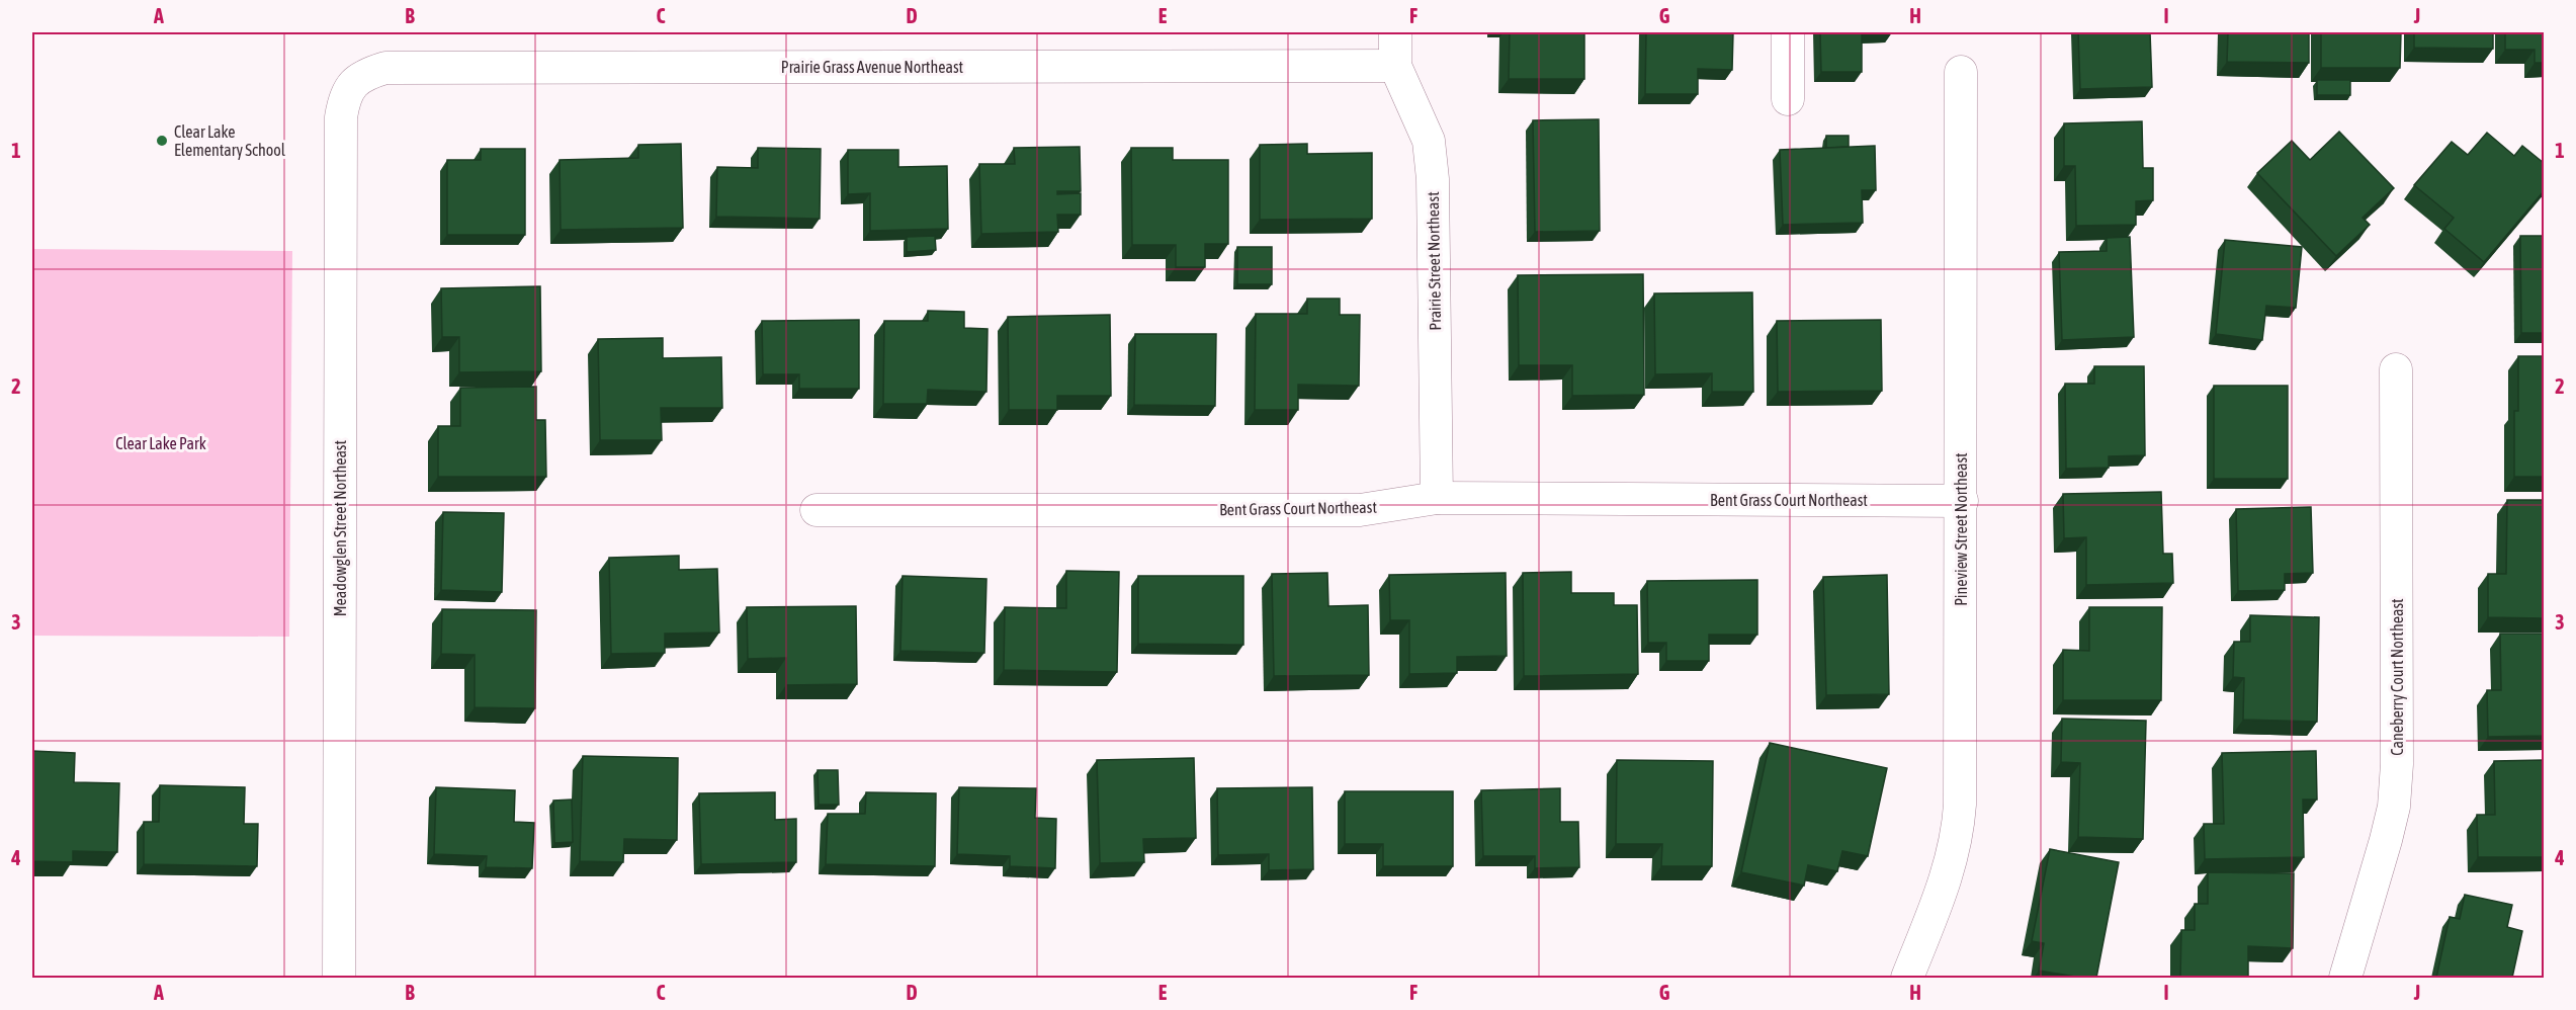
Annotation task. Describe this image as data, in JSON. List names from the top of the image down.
{
  "streets": {
    "street": [
      "Prairie Grass Avenue Northeast",
      "Prairie Street Northeast",
      "Bent Grass Court Northeast",
      "Meadowglen Street Northeast",
      "Pineview Street Northeast",
      "Caneberry Court Northeast"
    ]
  },
  "crossings": [
    ["Prairie Grass Avenue Northeast", "Prairie Street Northeast"],
    ["Prairie Grass Avenue Northeast", "Meadowglen Street Northeast"],
    ["Prairie Street Northeast", "Bent Grass Court Northeast"],
    ["Bent Grass Court Northeast", "Pineview Street Northeast"]
  ],
  "parks": ["Clear Lake Park"],
  "places": ["Clear Lake Elementary School"],
  "grid": {
    "columns": [
      "A",
      "B",
      "C",
      "D",
      "E",
      "F",
      "G",
      "H",
      "I",
      "J"
    ],
    "rows": [
      "1",
      "2",
      "3",
      "4"
    ]
  }
}
